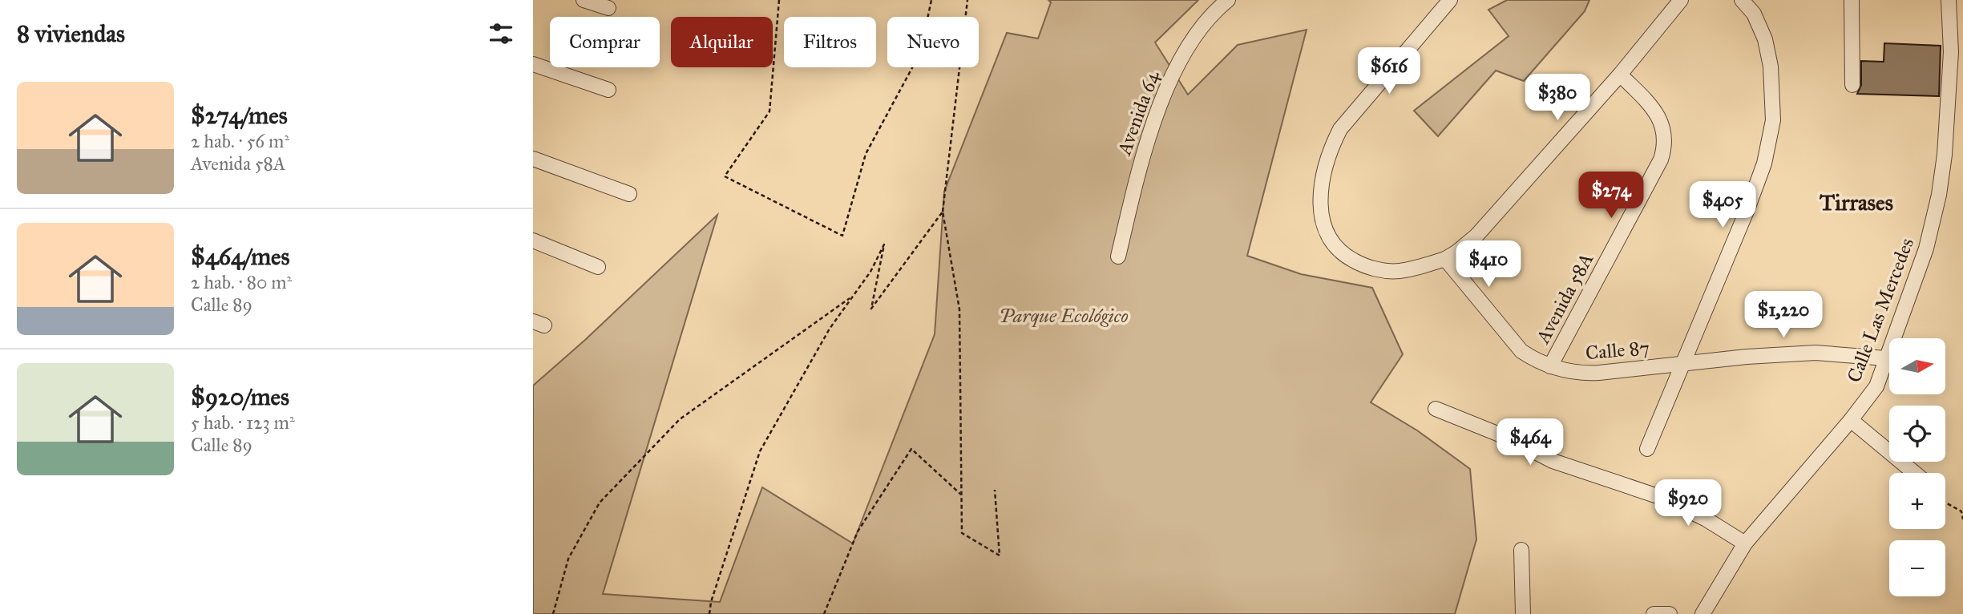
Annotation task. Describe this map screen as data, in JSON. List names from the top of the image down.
{
  "streets": {
    "street": [
      "Avenida 64",
      "Avenida 58A",
      "Calle Las Mercedes",
      "Calle 87"
    ]
  },
  "crossings": [
    ["Avenida 58A", "Calle 87"],
    ["Calle Las Mercedes", "Calle 87"]
  ],
  "districts": ["Tirrases"],
  "parks": ["Parque Ecológico"],
  "north": "right",
  "page": {
    "heading": "8 viviendas",
    "chip": [
      "Comprar",
      "Alquilar",
      "Filtros",
      "Nuevo"
    ],
    "price": [
      "$616",
      "$380",
      "$274",
      "$405",
      "$410",
      "$1,220",
      "$464",
      "$920"
    ],
    "list": [
      {
        "name": "$274/mes",
        "note": "2 hab. · 56 m² · Avenida 58A"
      },
      {
        "name": "$464/mes",
        "note": "2 hab. · 80 m² · Calle 89"
      },
      {
        "name": "$920/mes",
        "note": "5 hab. · 123 m² · Calle 89"
      }
    ],
    "map_buttons": ["+", "−"]
  }
}
